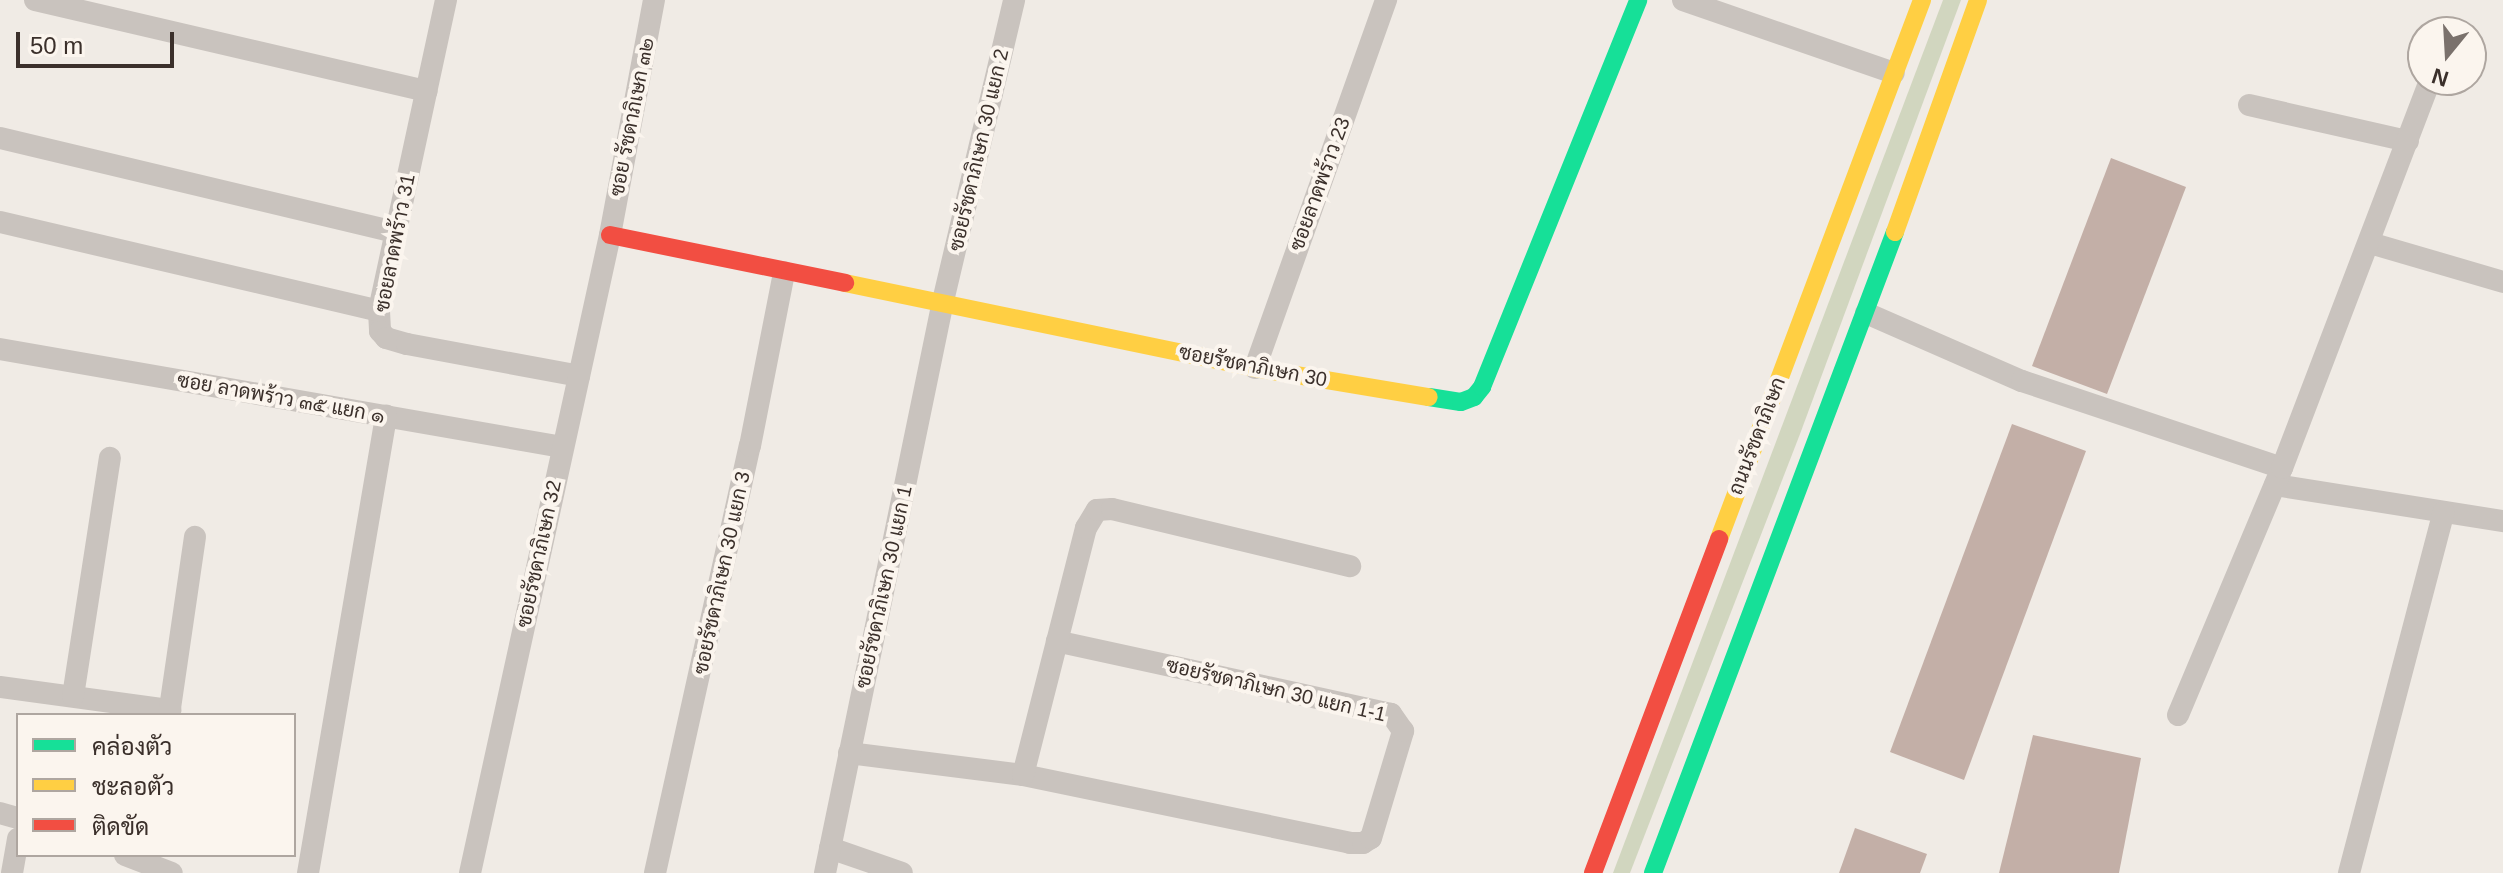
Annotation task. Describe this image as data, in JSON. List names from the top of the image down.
{
  "streets": {
    "main road": ["ซอยรัชดาภิเษก 30", "ถนนรัชดาภิเษก"],
    "street": [
      "ซอย รัชดาภิเษก ๓๒",
      "ซอยรัชดาภิเษก 30 แยก 2",
      "ซอยลาดพร้าว 23",
      "ซอยลาดพร้าว 31",
      "ซอย ลาดพร้าว ๓๕ แยก ๑",
      "ซอยรัชดาภิเษก 32",
      "ซอยรัชดาภิเษก 30 แยก 3",
      "ซอยรัชดาภิเษก 30 แยก 1",
      "ซอยรัชดาภิเษก 30 แยก 1-1"
    ]
  },
  "crossings": [
    ["ซอย รัชดาภิเษก ๓๒", "ซอยรัชดาภิเษก 30"],
    ["ซอย รัชดาภิเษก ๓๒", "ซอยรัชดาภิเษก 32"],
    ["ซอยรัชดาภิเษก 30 แยก 2", "ซอยรัชดาภิเษก 30"],
    ["ซอยรัชดาภิเษก 30 แยก 2", "ซอยรัชดาภิเษก 30 แยก 1"],
    ["ซอยลาดพร้าว 23", "ซอยรัชดาภิเษก 30"],
    ["ซอยลาดพร้าว 31", "ซอยรัชดาภิเษก 32"],
    ["ซอยรัชดาภิเษก 30", "ซอยรัชดาภิเษก 32"],
    ["ซอยรัชดาภิเษก 30", "ซอยรัชดาภิเษก 30 แยก 3"],
    ["ซอยรัชดาภิเษก 30", "ซอยรัชดาภิเษก 30 แยก 1"],
    ["ซอย ลาดพร้าว ๓๕ แยก ๑", "ซอยรัชดาภิเษก 32"],
    ["ซอยรัชดาภิเษก 30 แยก 1", "ซอยรัชดาภิเษก 30 แยก 1-1"]
  ],
  "legend": ["คล่องตัว", "ชะลอตัว", "ติดขัด"],
  "scale_bar": "50 m",
  "north": "bottom"
}
